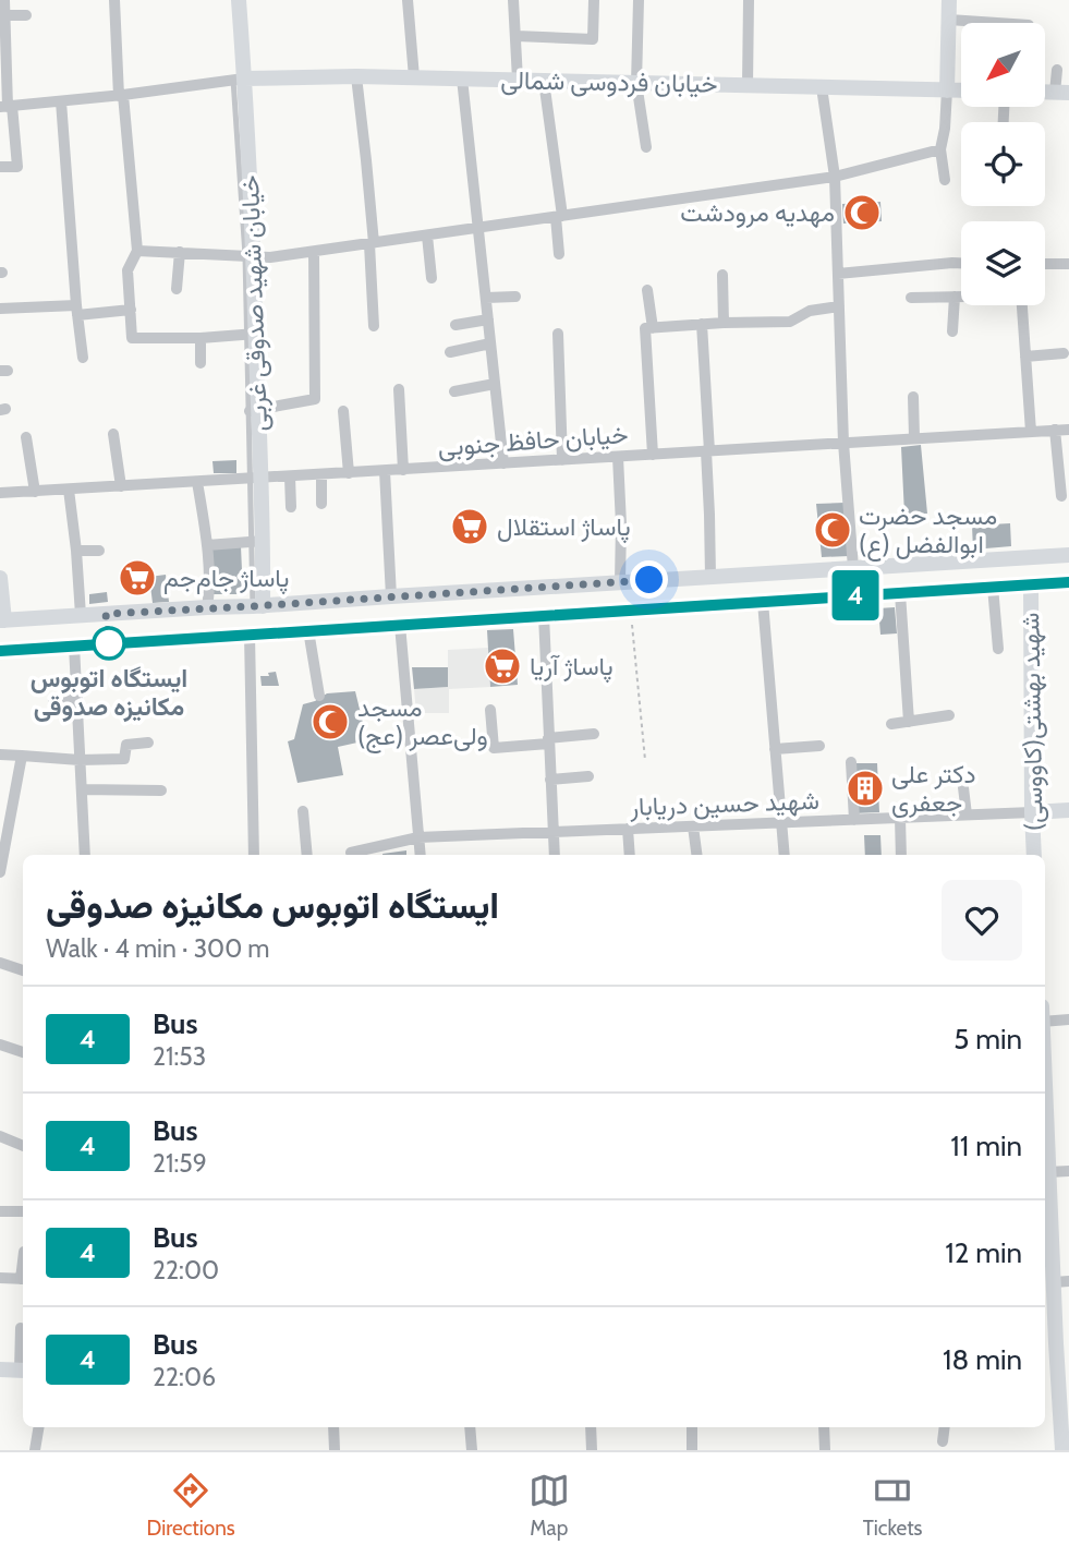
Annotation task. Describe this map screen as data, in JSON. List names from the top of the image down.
{
  "streets": {
    "street": [
      "خیابان فردوسی شمالی",
      "خیابان شهید صدوقی غربی",
      "خیابان حافظ جنوبی",
      "شهید بهشتی(کاووسی)",
      "شهید حسین دریابار"
    ]
  },
  "crossings": [
    ["خیابان فردوسی شمالی", "خیابان شهید صدوقی غربی"],
    ["خیابان شهید صدوقی غربی", "خیابان حافظ جنوبی"],
    ["شهید بهشتی(کاووسی)", "شهید حسین دریابار"]
  ],
  "places": {
    "mosque": ["مهدیه مرودشت", "مسجد حضرت ابوالفضل (ع)", "مسجد ولی‌عصر (عج)"],
    "supermarket": ["پاساژ استقلال", "پاساژ جام‌جم", "پاساژ آریا"],
    "other": ["ایستگاه اتوبوس مکانیزه صدوقی"],
    "building": ["دکتر علی جعفری"]
  },
  "lines": ["bus line 4"],
  "north": "bottom left",
  "page": {
    "on_map": "4",
    "heading": ["ایستگاه اتوبوس مکانیزه صدوقی", "Walk · 4 min · 300 m"],
    "list": [
      {
        "mark": "4",
        "name": "Bus",
        "note": "21:53",
        "value": "5 min"
      },
      {
        "mark": "4",
        "name": "Bus",
        "note": "21:59",
        "value": "11 min"
      },
      {
        "mark": "4",
        "name": "Bus",
        "note": "22:00",
        "value": "12 min"
      },
      {
        "mark": "4",
        "name": "Bus",
        "note": "22:06",
        "value": "18 min"
      }
    ],
    "tabs": ["Directions", "Map", "Tickets"]
  }
}
